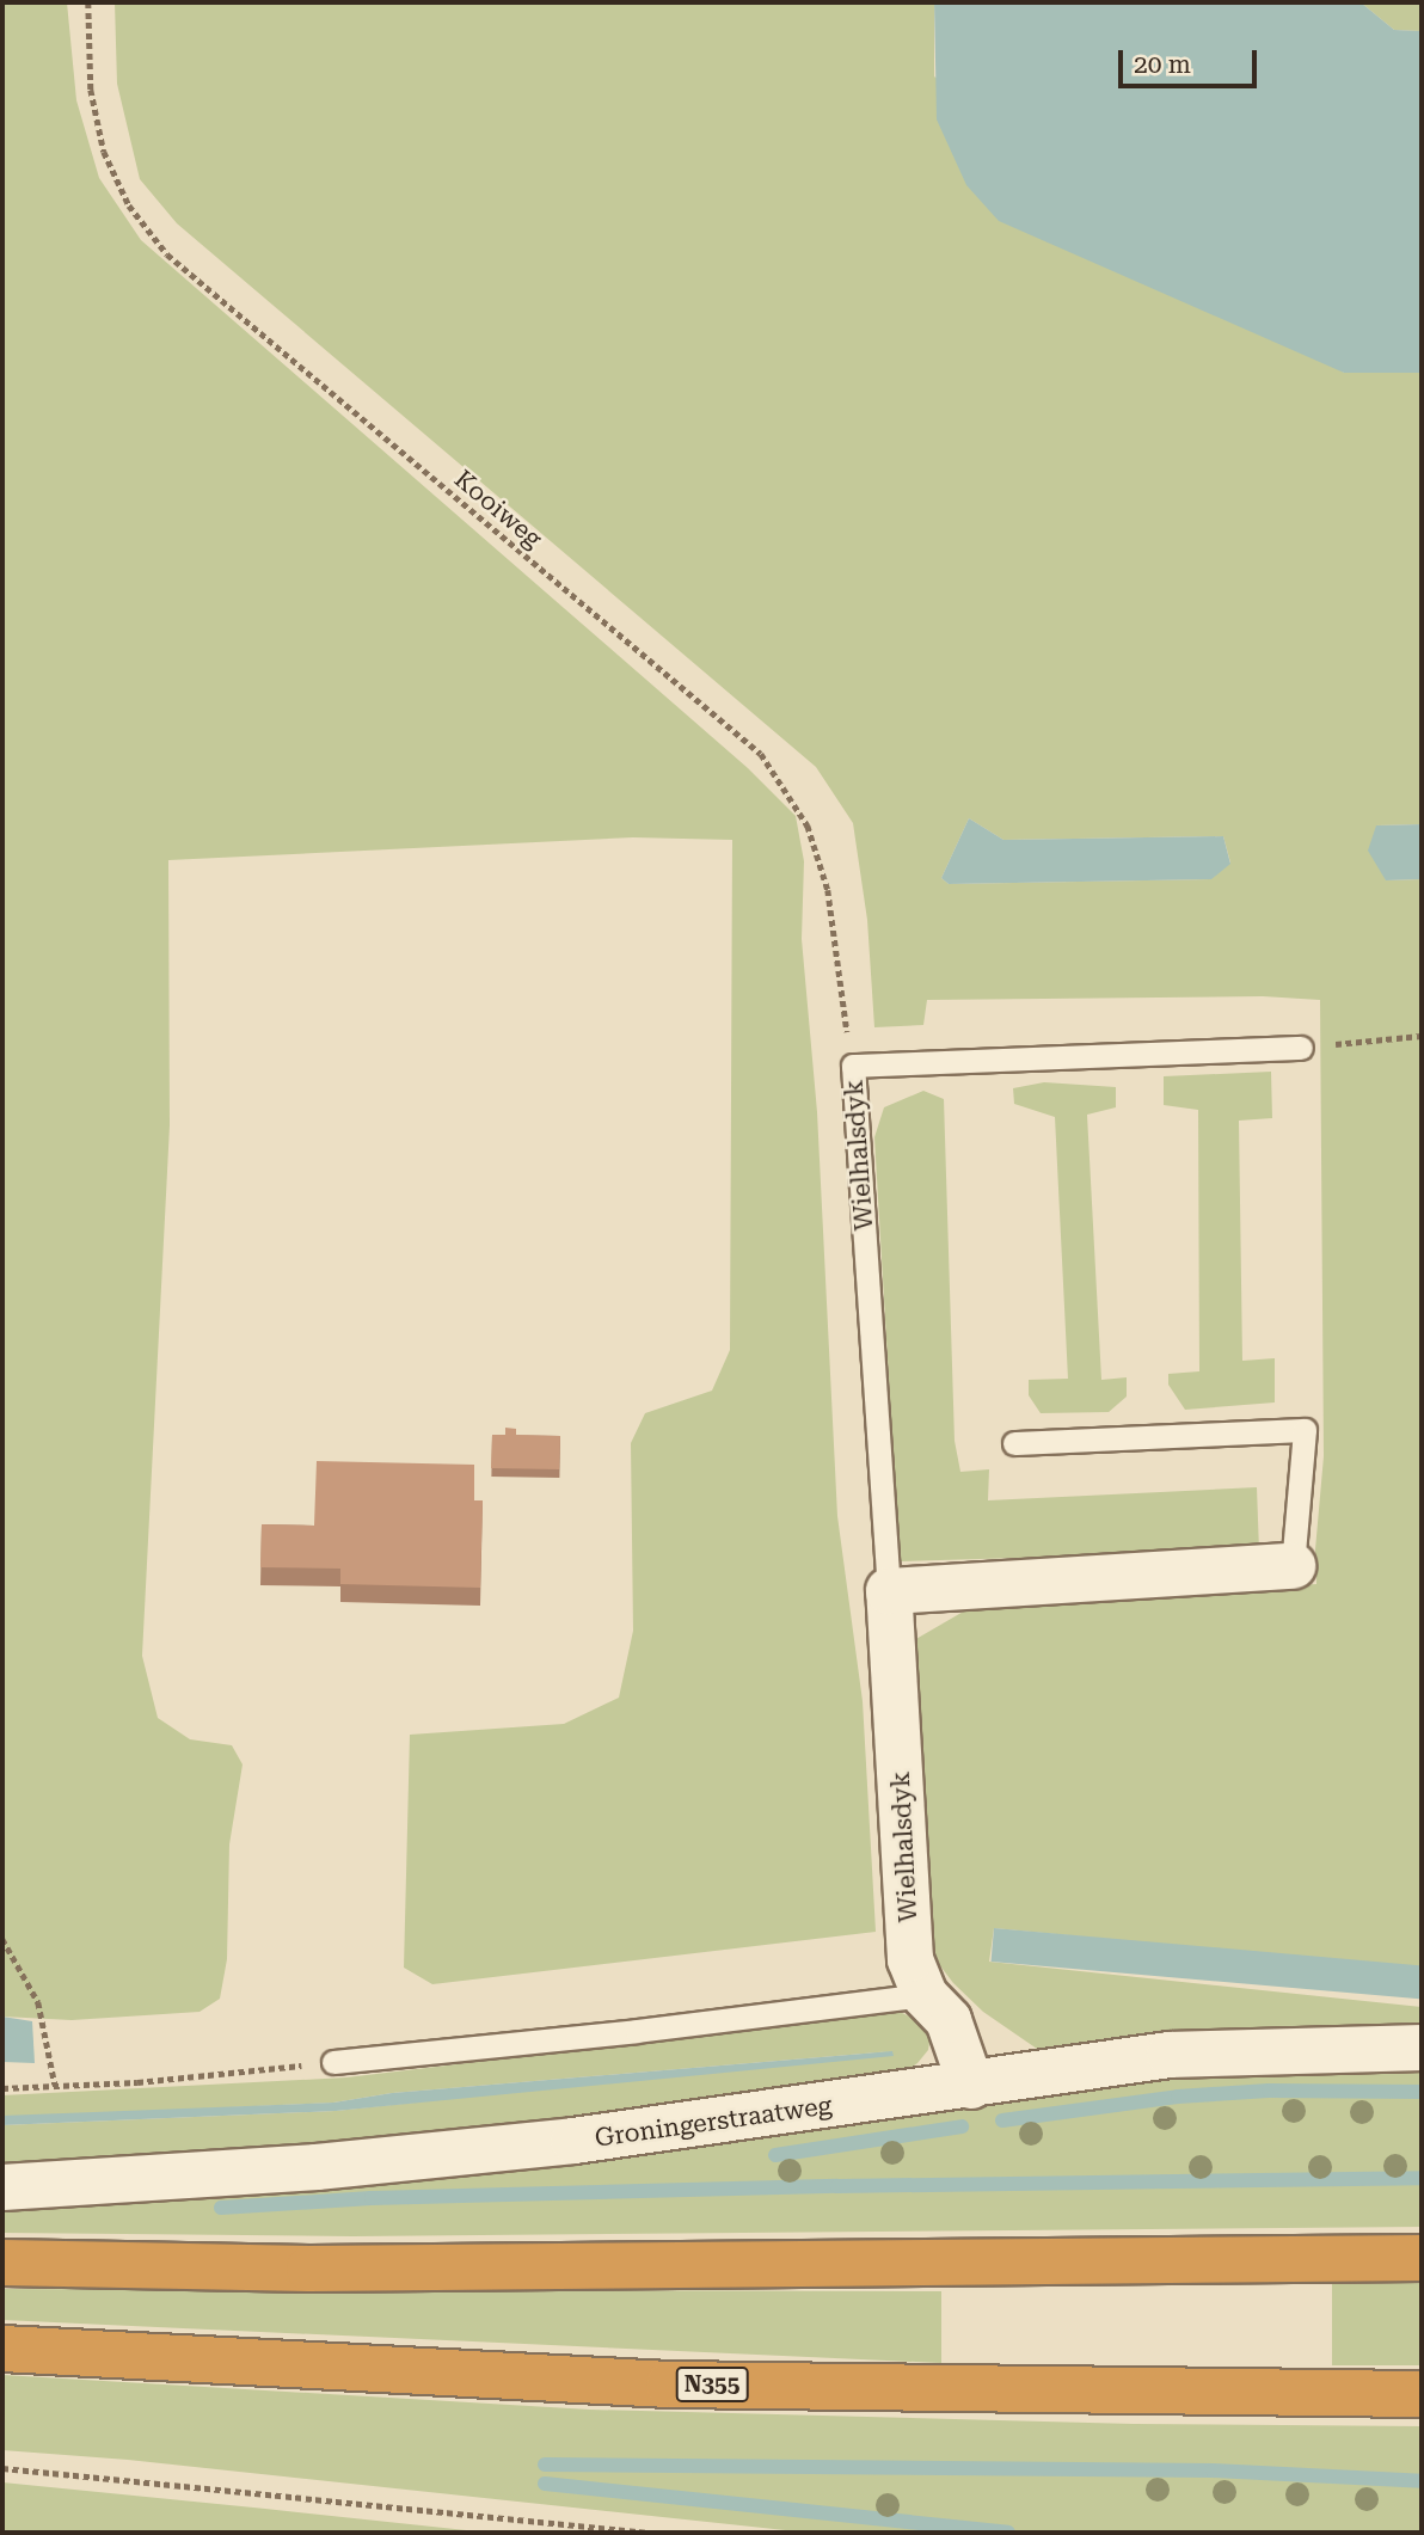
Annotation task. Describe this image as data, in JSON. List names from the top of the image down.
{
  "streets": {
    "highway": ["N355"],
    "street": ["Wielhalsdyk", "Groningerstraatweg"],
    "path": ["Kooiweg"]
  },
  "crossings": [
    ["Kooiweg", "Wielhalsdyk"],
    ["Wielhalsdyk", "Groningerstraatweg"]
  ],
  "scale_bar": "20 m"
}
